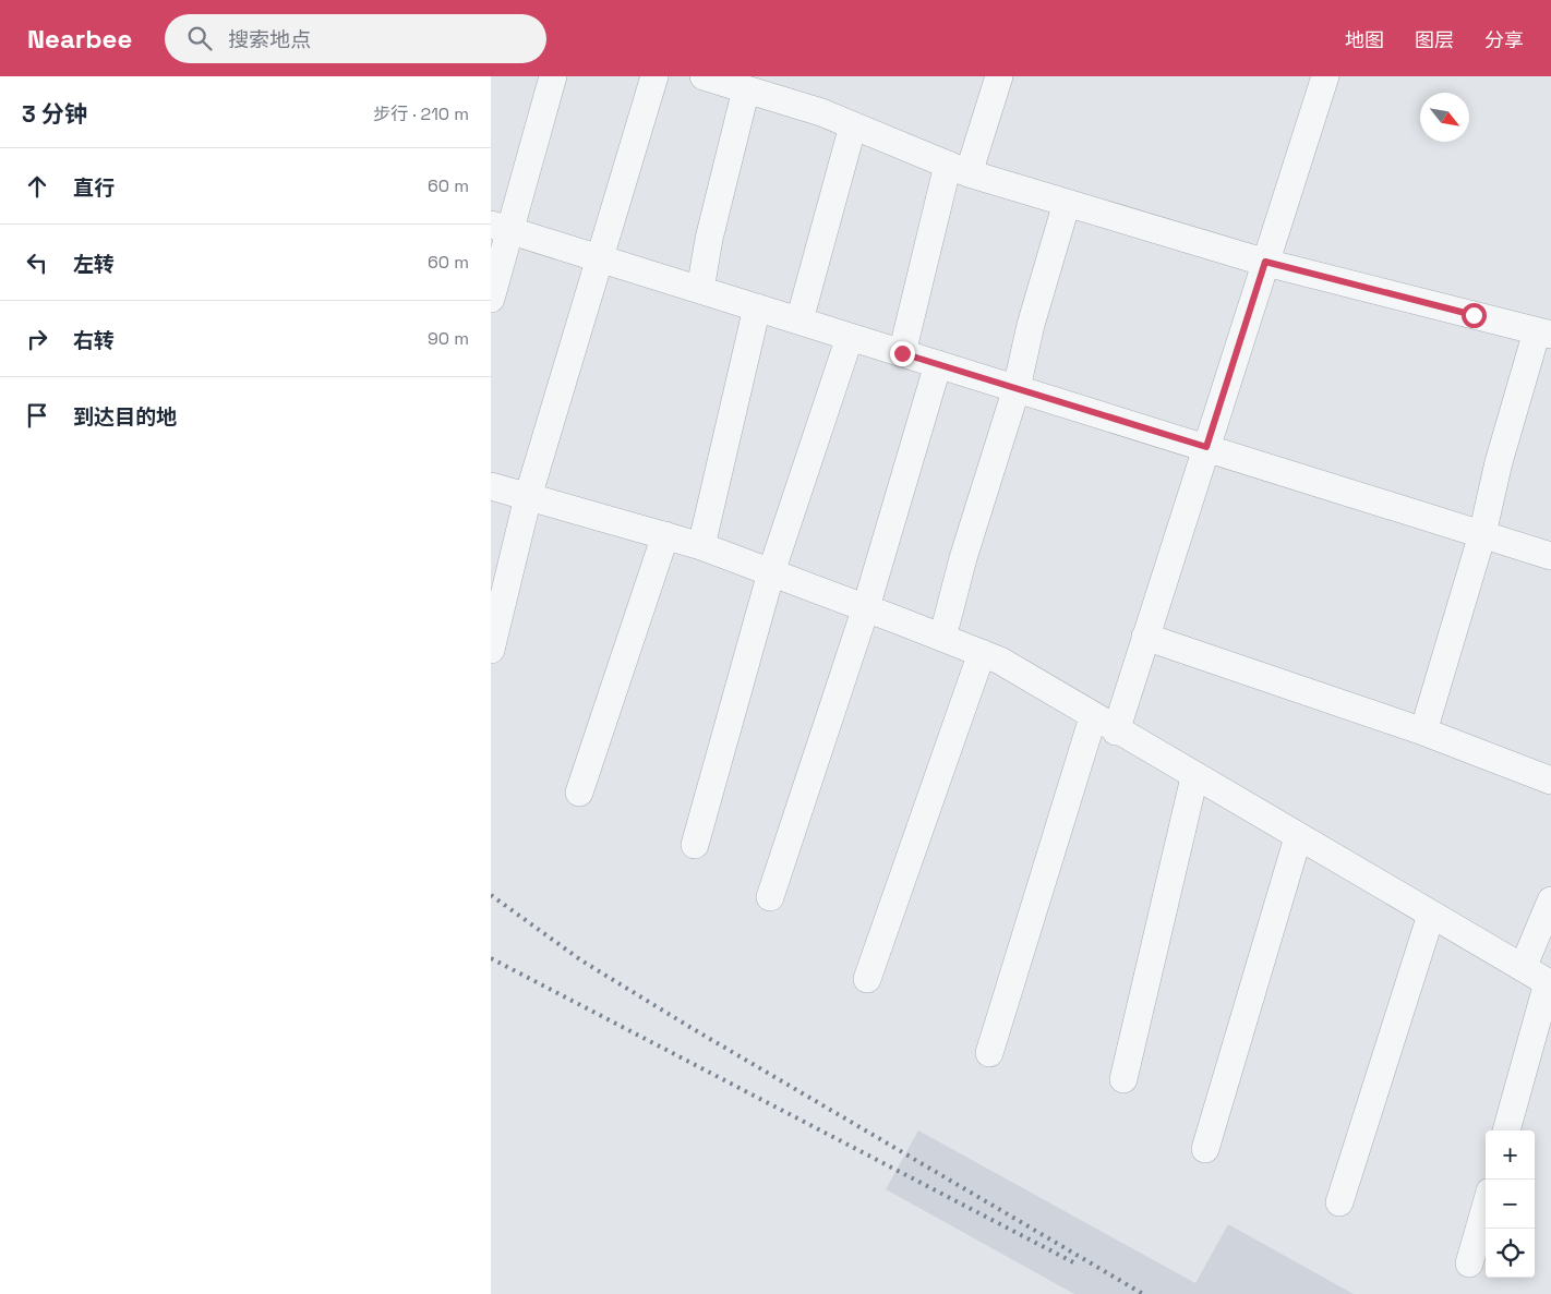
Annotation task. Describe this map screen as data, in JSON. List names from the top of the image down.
{
  "north": "bottom right",
  "page": {
    "header": "Nearbee",
    "search": "搜索地点",
    "nav": ["地图", "图层", "分享"],
    "heading": ["3 分钟", "步行 · 210 m"],
    "list": [
      ["直行", "60 m"],
      ["左转", "60 m"],
      ["右转", "90 m"],
      "到达目的地"
    ],
    "map_buttons": ["+", "−"]
  }
}
